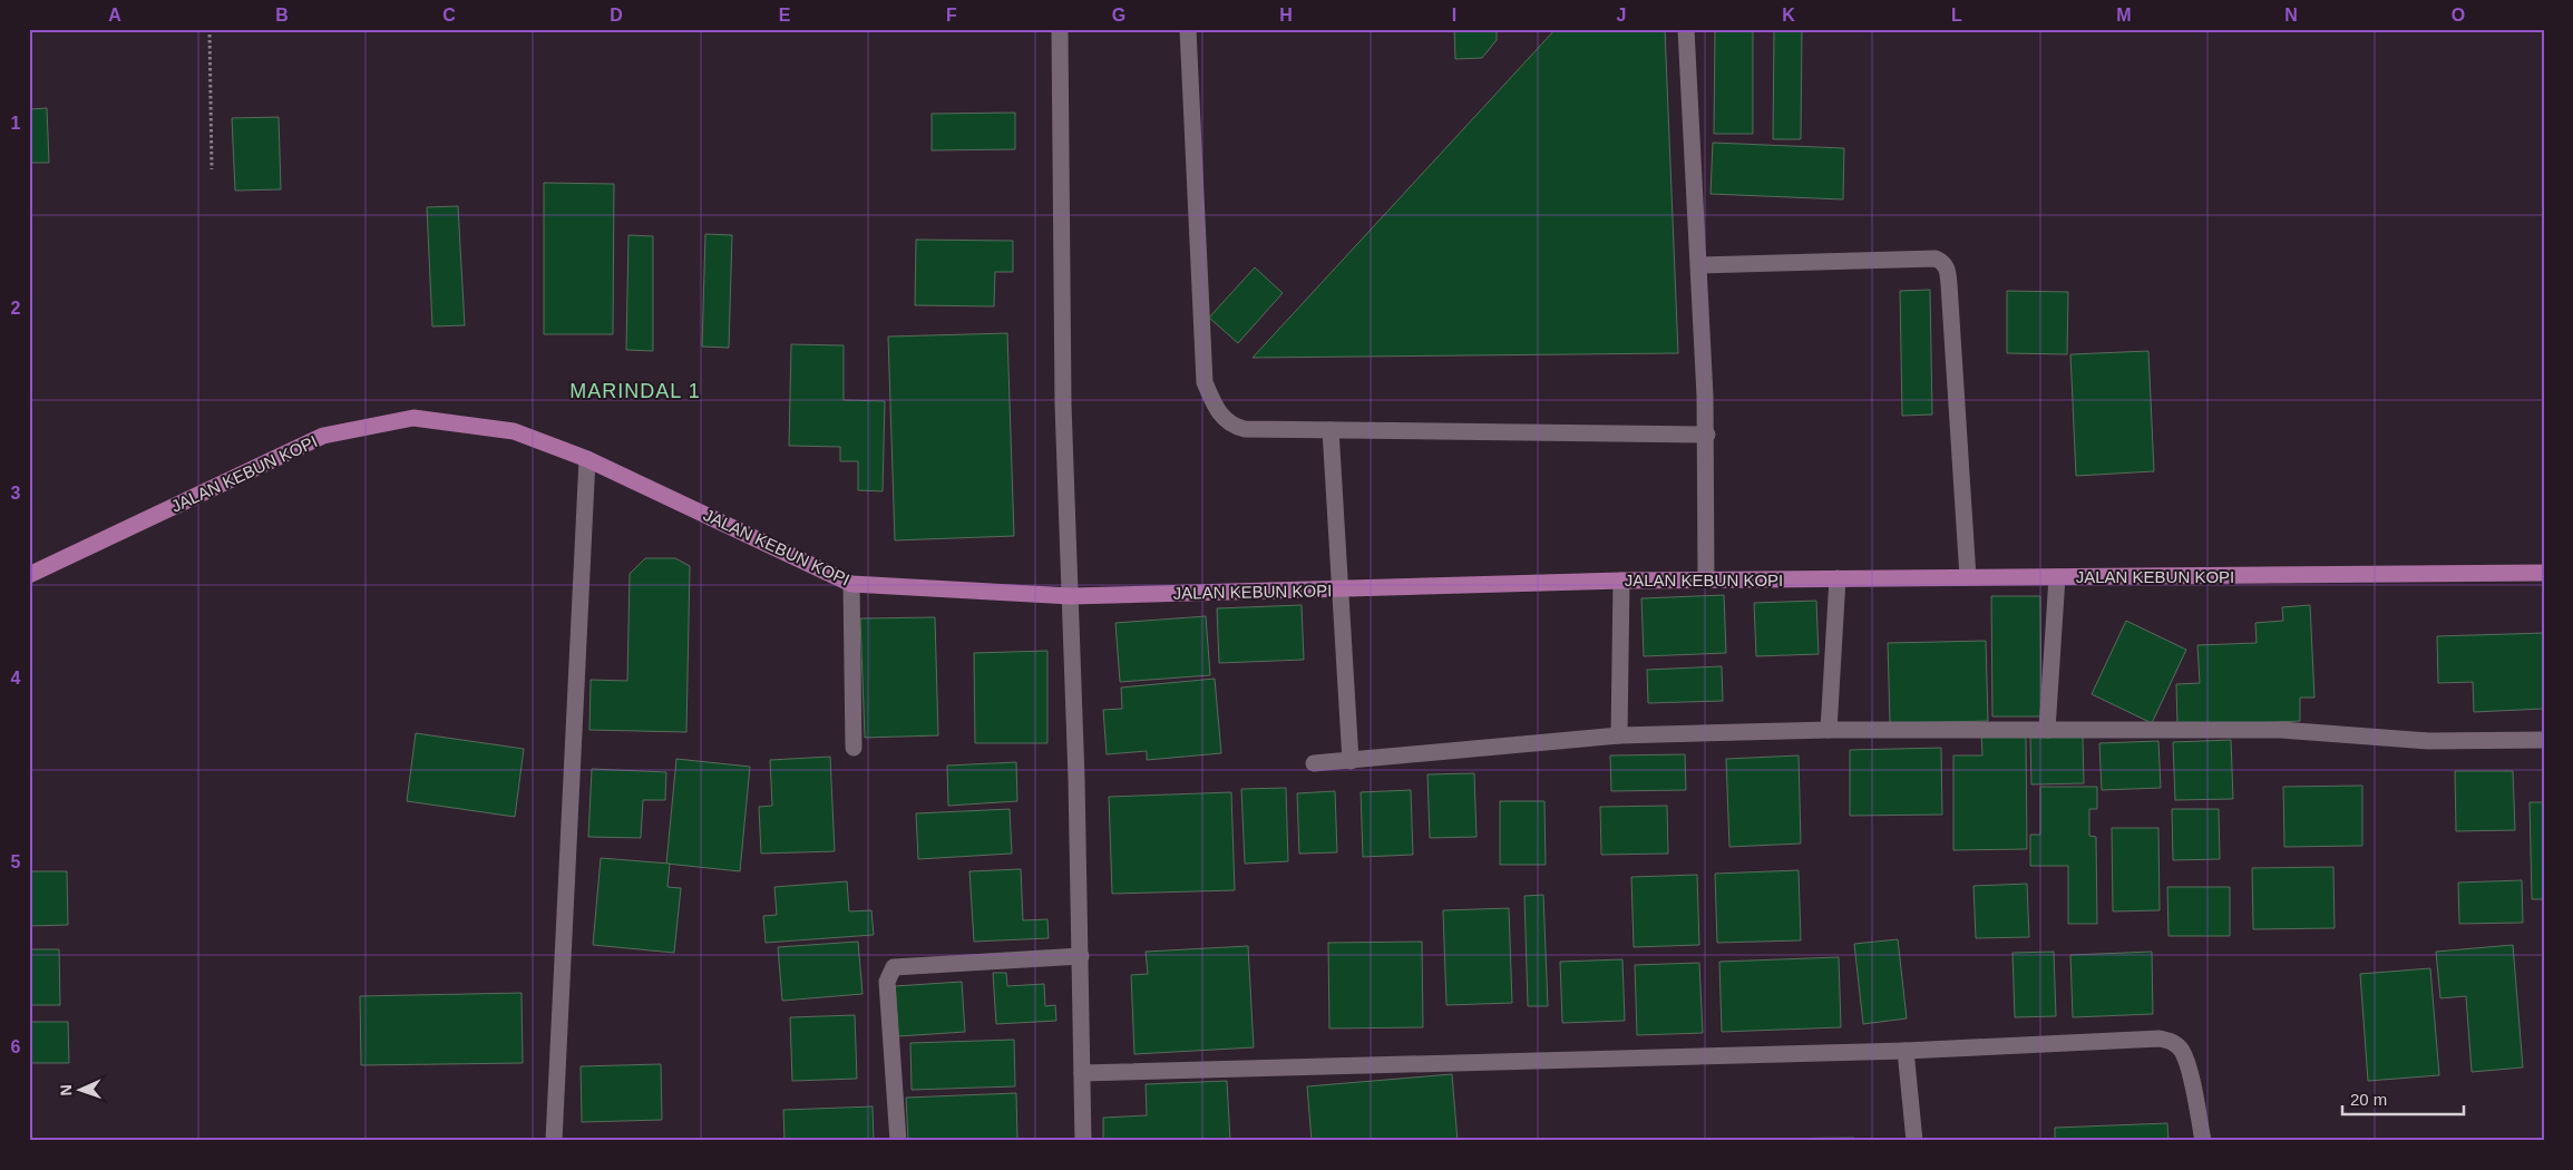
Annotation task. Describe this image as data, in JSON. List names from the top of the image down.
{
  "streets": {
    "main road": ["JALAN KEBUN KOPI"]
  },
  "districts": ["MARINDAL 1"],
  "scale_bar": "20 m",
  "north": "left",
  "grid": {
    "columns": [
      "A",
      "B",
      "C",
      "D",
      "E",
      "F",
      "G",
      "H",
      "I",
      "J",
      "K",
      "L",
      "M",
      "N",
      "O"
    ],
    "rows": [
      "1",
      "2",
      "3",
      "4",
      "5",
      "6"
    ]
  }
}
